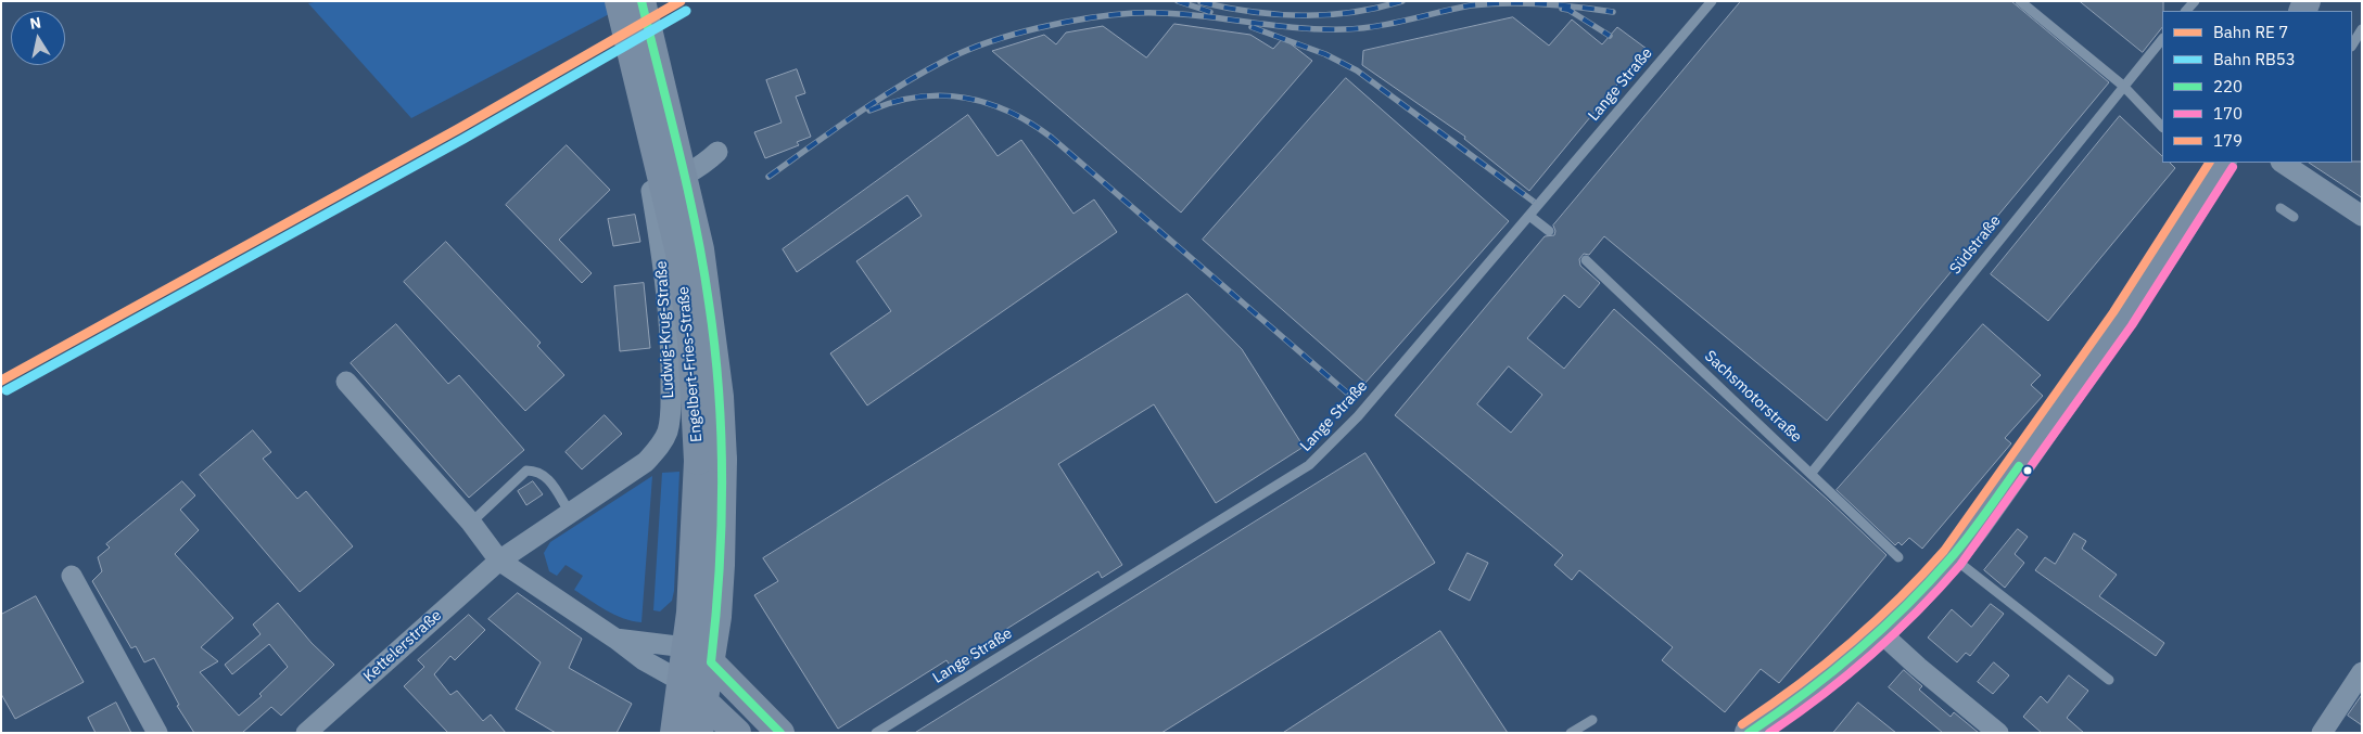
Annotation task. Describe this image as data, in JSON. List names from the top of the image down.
{
  "streets": {
    "main road": ["Engelbert-Fries-Straße"],
    "street": ["Ludwig-Krug-Straße", "Kettelerstraße"],
    "lane": ["Lange Straße", "Südstraße", "Sachsmotorstraße"]
  },
  "crossings": [
    ["Südstraße", "Sachsmotorstraße"],
    ["Ludwig-Krug-Straße", "Kettelerstraße"]
  ],
  "lines": [
    "transit line 220",
    "rail line RB53",
    "transit line 179",
    "transit line 170"
  ],
  "legend": [
    "Bahn RE 7",
    "Bahn RB53",
    "220",
    "170",
    "179"
  ],
  "north": "top"
}
